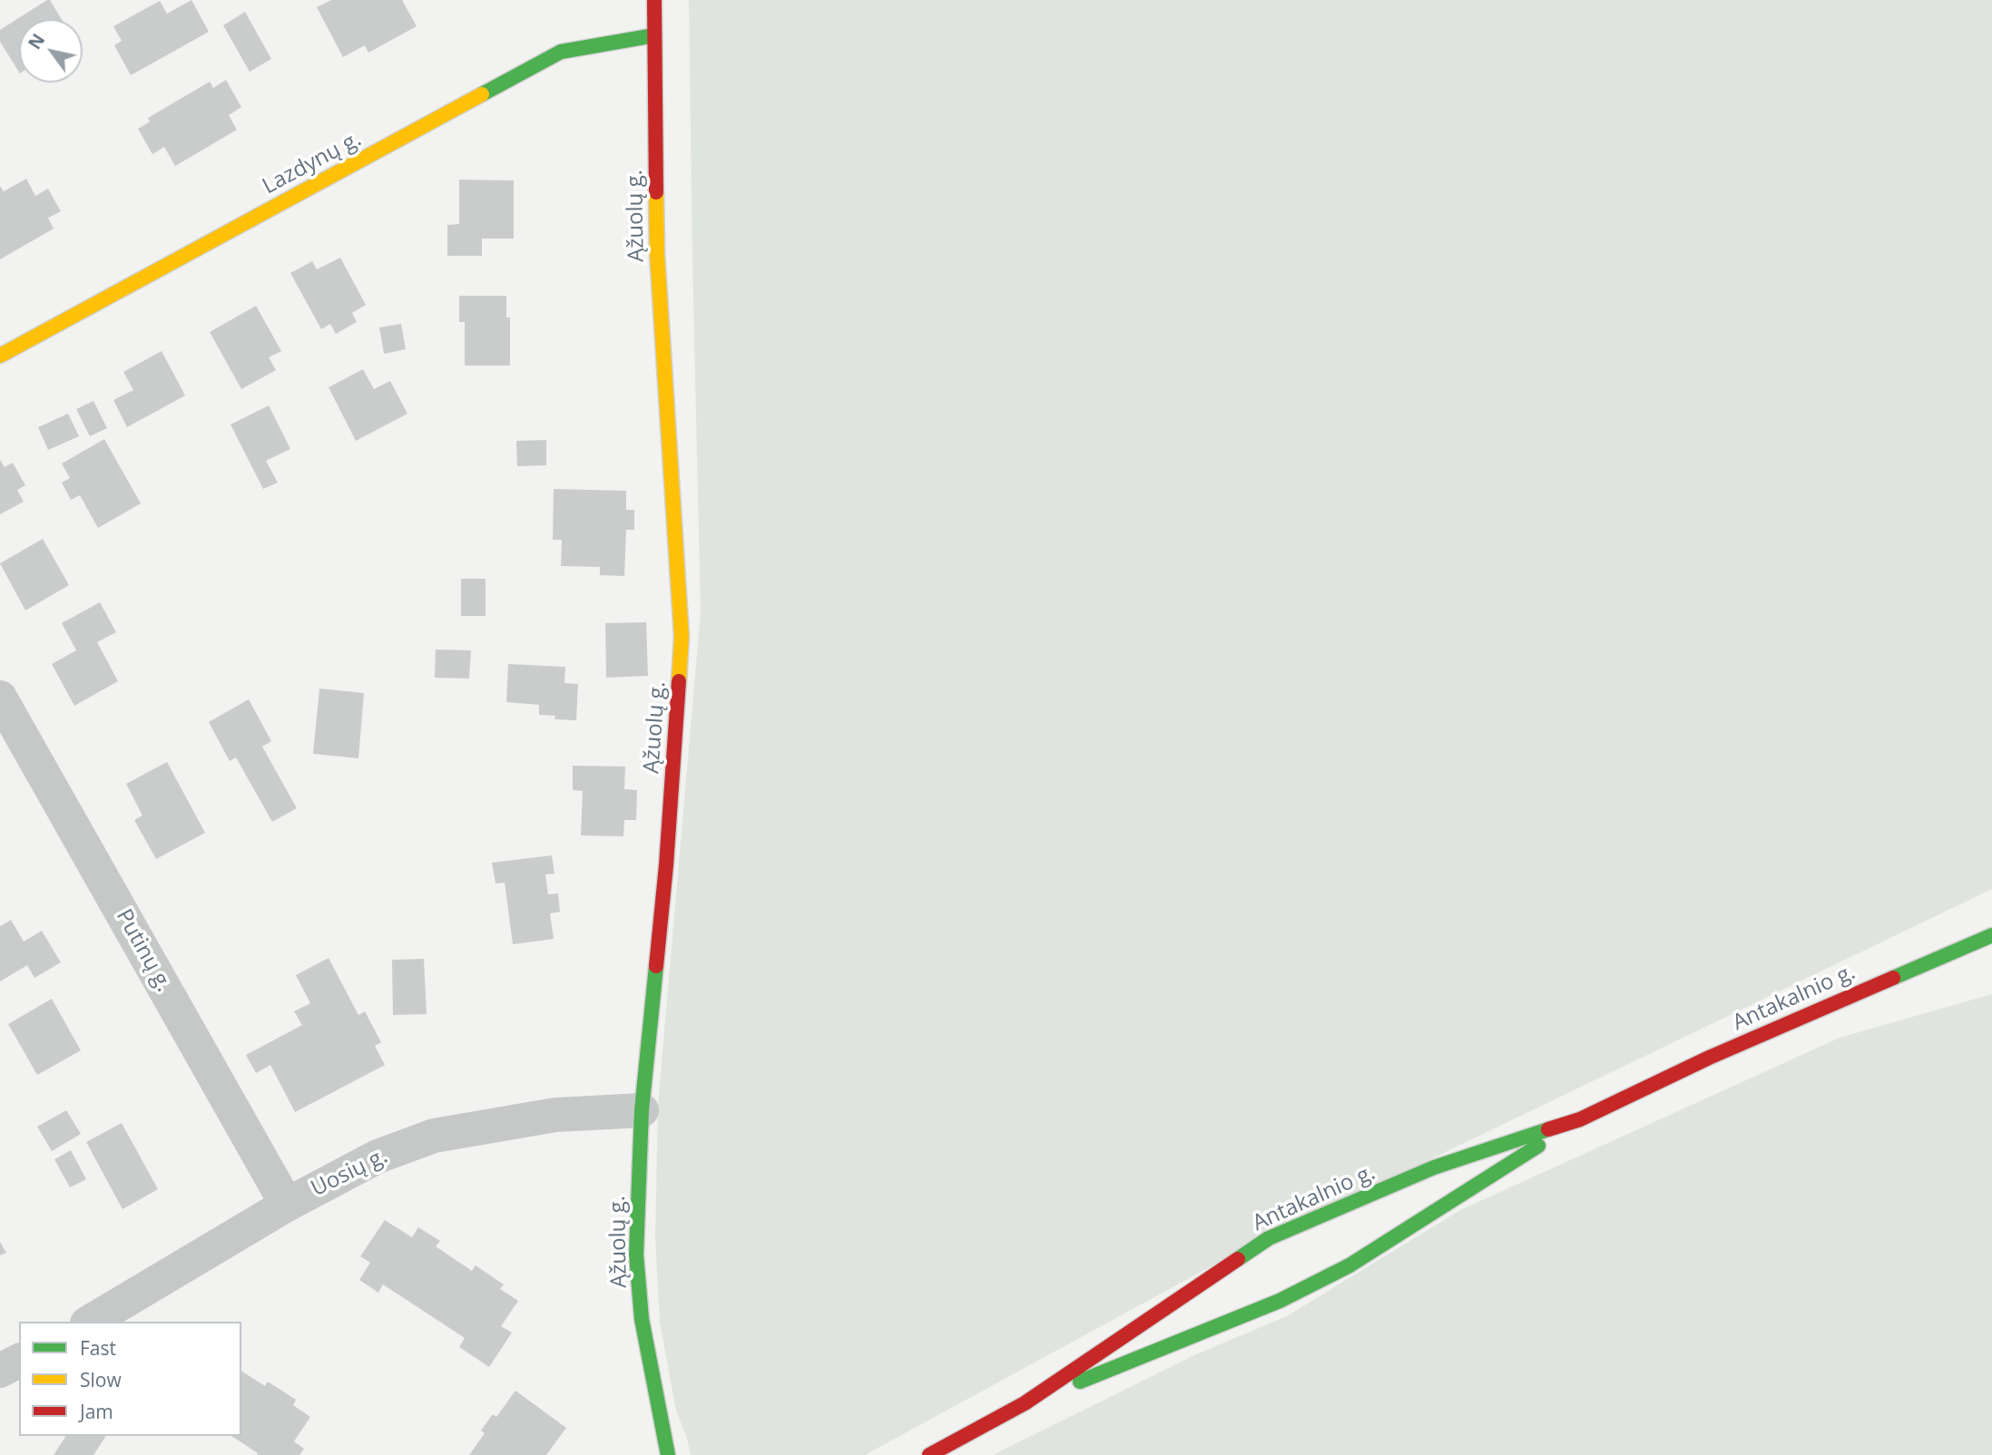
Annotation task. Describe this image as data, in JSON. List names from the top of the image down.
{
  "streets": {
    "street": [
      "Lazdynų g.",
      "Ąžuolų g.",
      "Putinų g.",
      "Antakalnio g.",
      "Uosių g."
    ]
  },
  "crossings": [
    ["Lazdynų g.", "Ąžuolų g."],
    ["Ąžuolų g.", "Uosių g."],
    ["Putinų g.", "Uosių g."]
  ],
  "legend": ["Fast", "Slow", "Jam"],
  "north": "top left"
}
